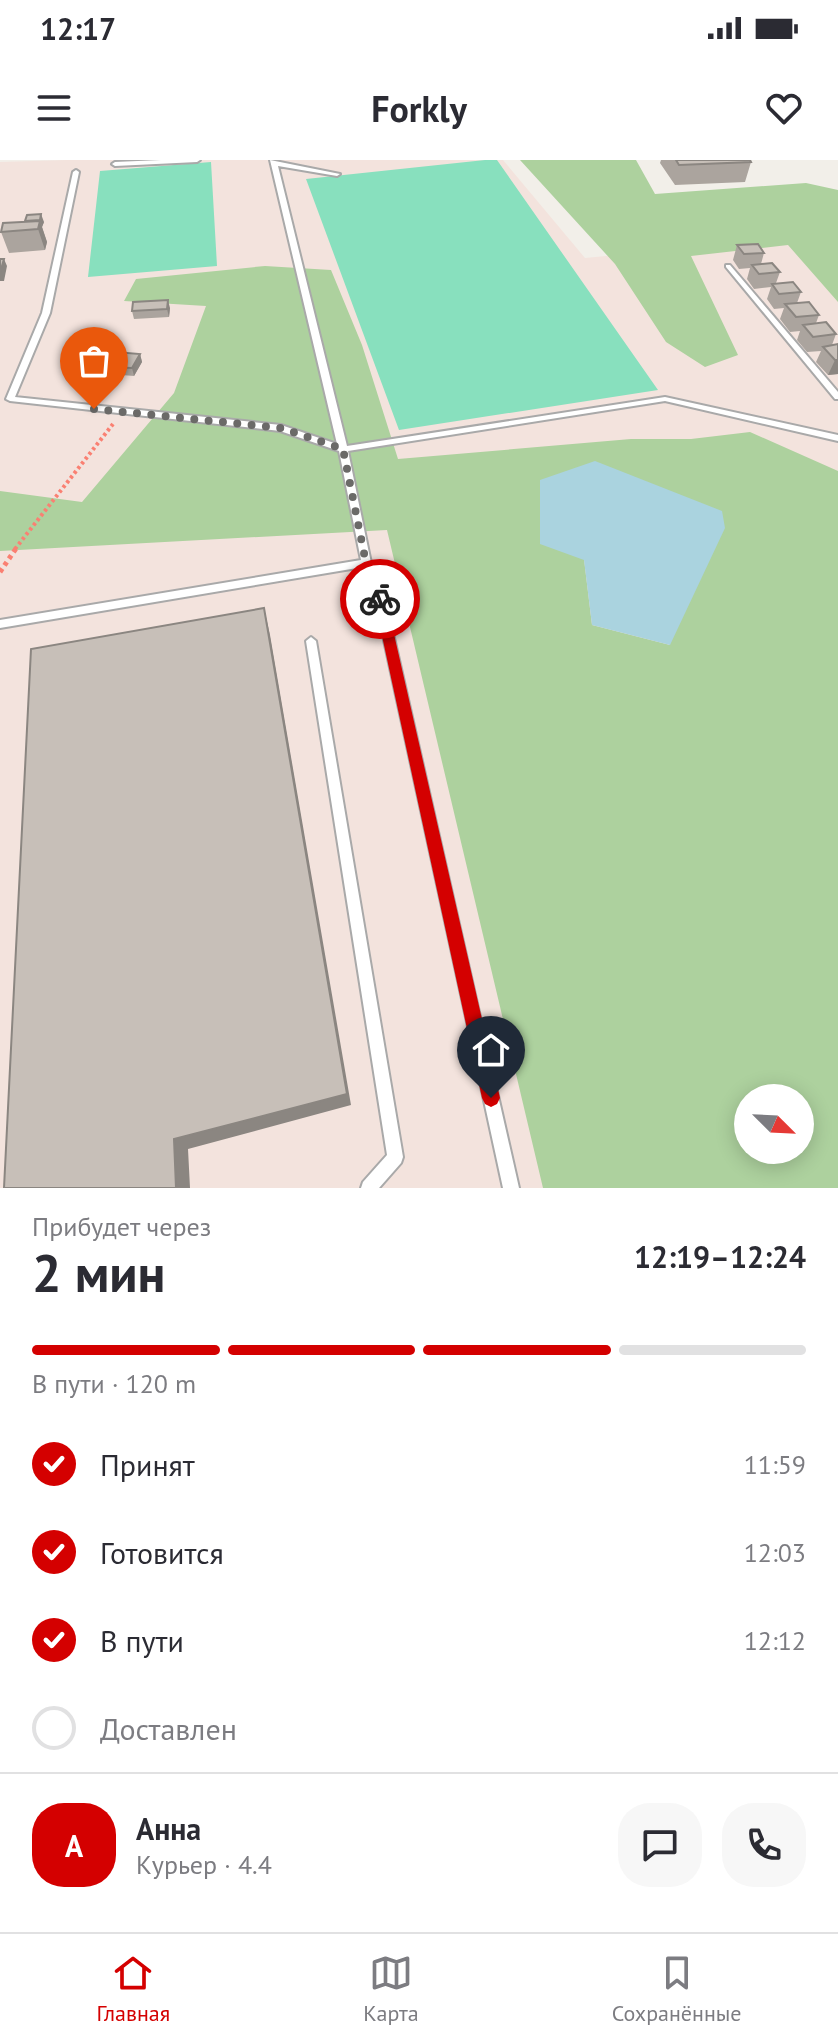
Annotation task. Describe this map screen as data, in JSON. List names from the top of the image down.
{
  "north": "bottom right",
  "page": {
    "status": "12:17",
    "header": "Forkly",
    "heading": ["2 мин", "Прибудет через", "12:19–12:24"],
    "panel": ["Анна", "Курьер · 4.4"],
    "bar": "В пути · 120 m",
    "list": [
      ["Принят", "11:59"],
      ["Готовится", "12:03"],
      ["В пути", "12:12"],
      "Доставлен"
    ],
    "round": "А",
    "tabs": ["Главная", "Карта", "Сохранённые"]
  }
}
